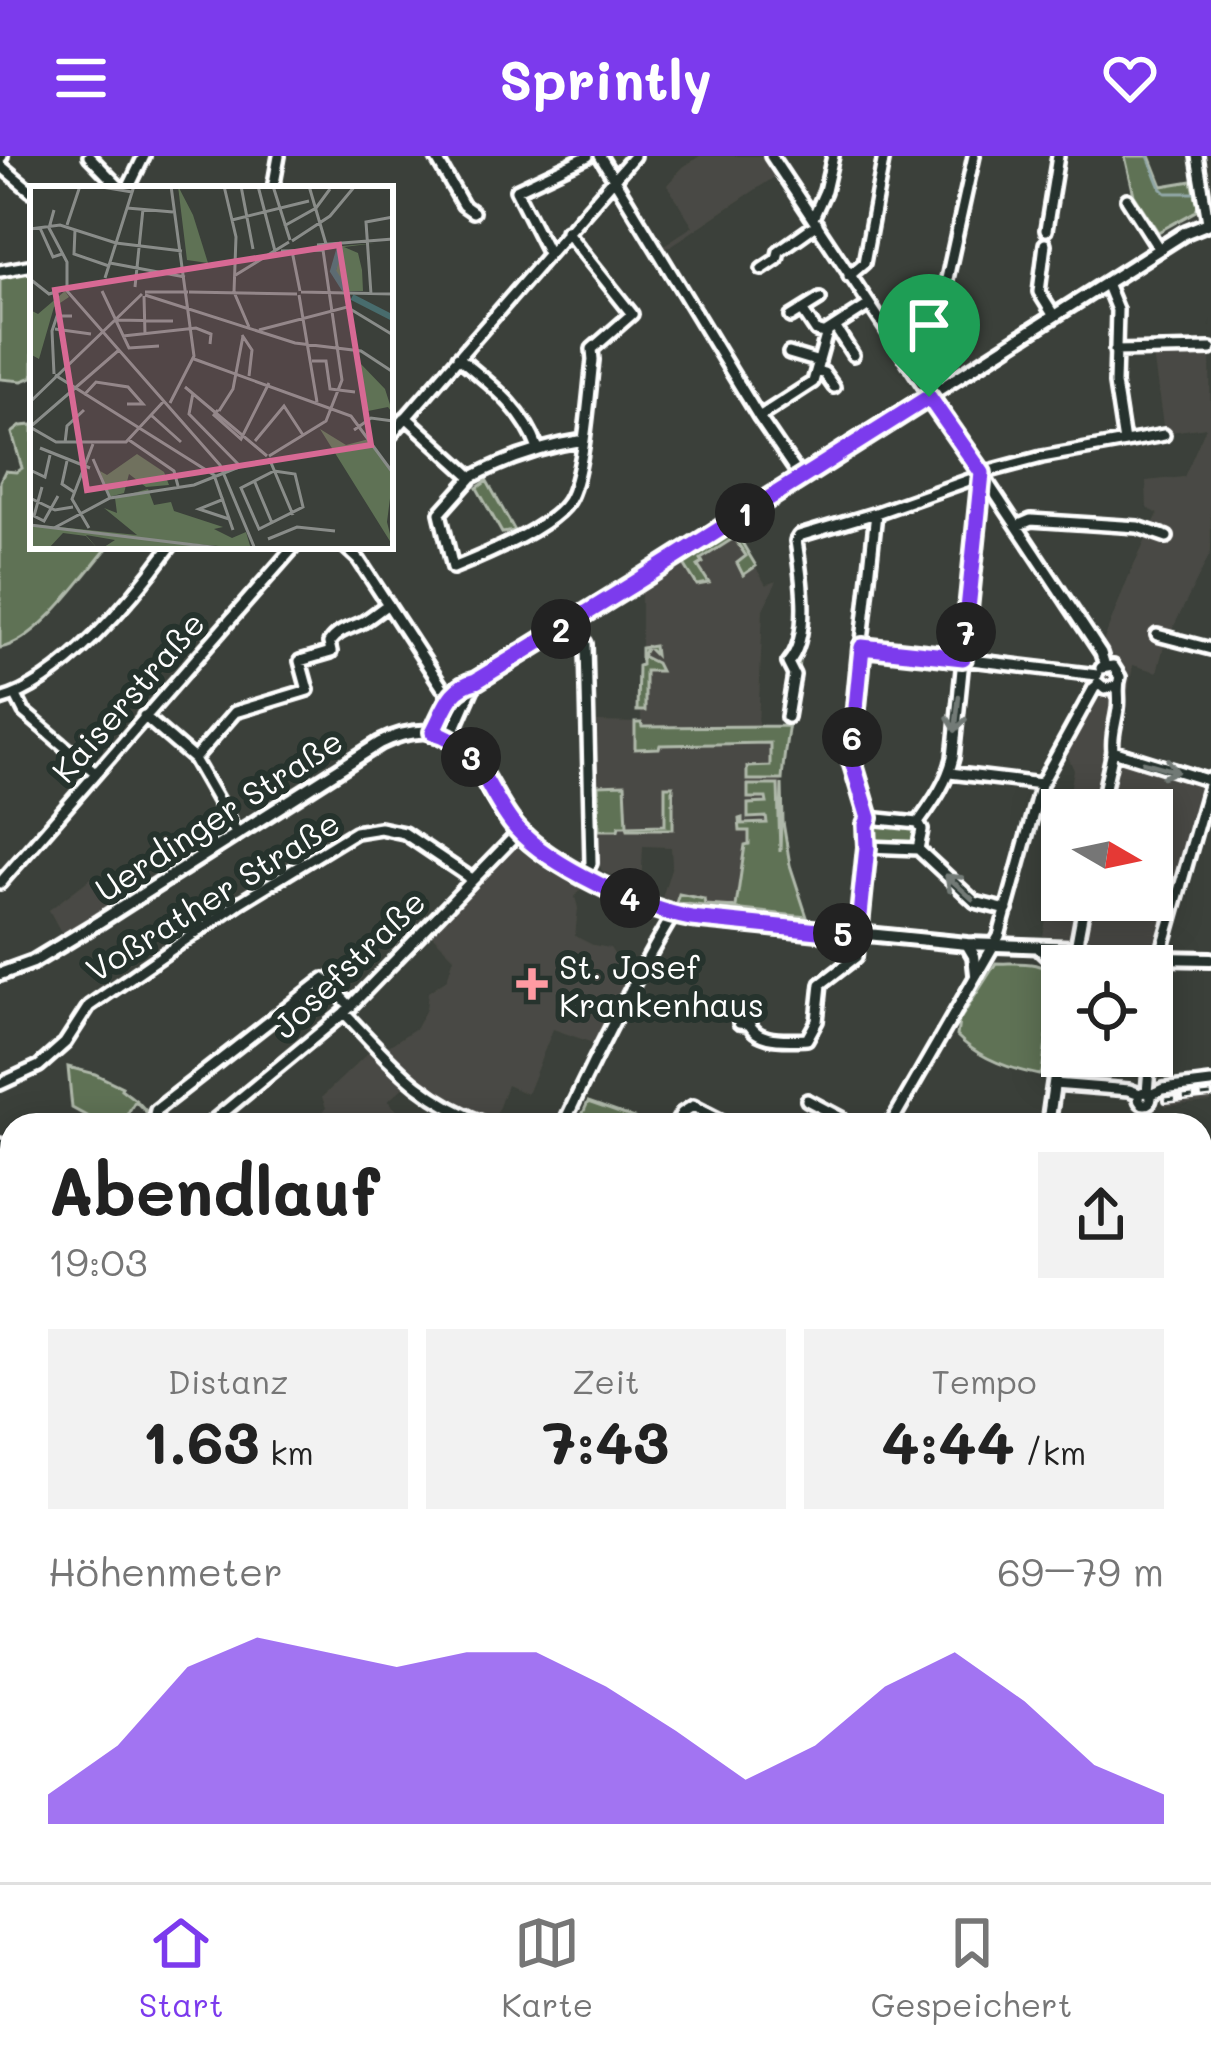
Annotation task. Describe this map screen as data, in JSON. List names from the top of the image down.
{
  "streets": {
    "main road": ["Uerdinger Straße"],
    "street": ["Kaiserstraße", "Voßrather Straße", "Josefstraße"]
  },
  "crossings": [
    ["Voßrather Straße", "Josefstraße"]
  ],
  "places": {
    "health": ["St. Josef Krankenhaus"]
  },
  "north": "right",
  "page": {
    "header": "Sprintly",
    "pins": [
      "1",
      "2",
      "7",
      "6",
      "3",
      "4",
      "5"
    ],
    "heading": ["Abendlauf", "19:03"],
    "stats": [
      ["Distanz", "1.63 km"],
      ["Zeit", "7:43"],
      ["Tempo", "4:44 /km"]
    ],
    "chart": ["Höhenmeter", "69–79 m"],
    "tabs": ["Start", "Karte", "Gespeichert"]
  }
}
